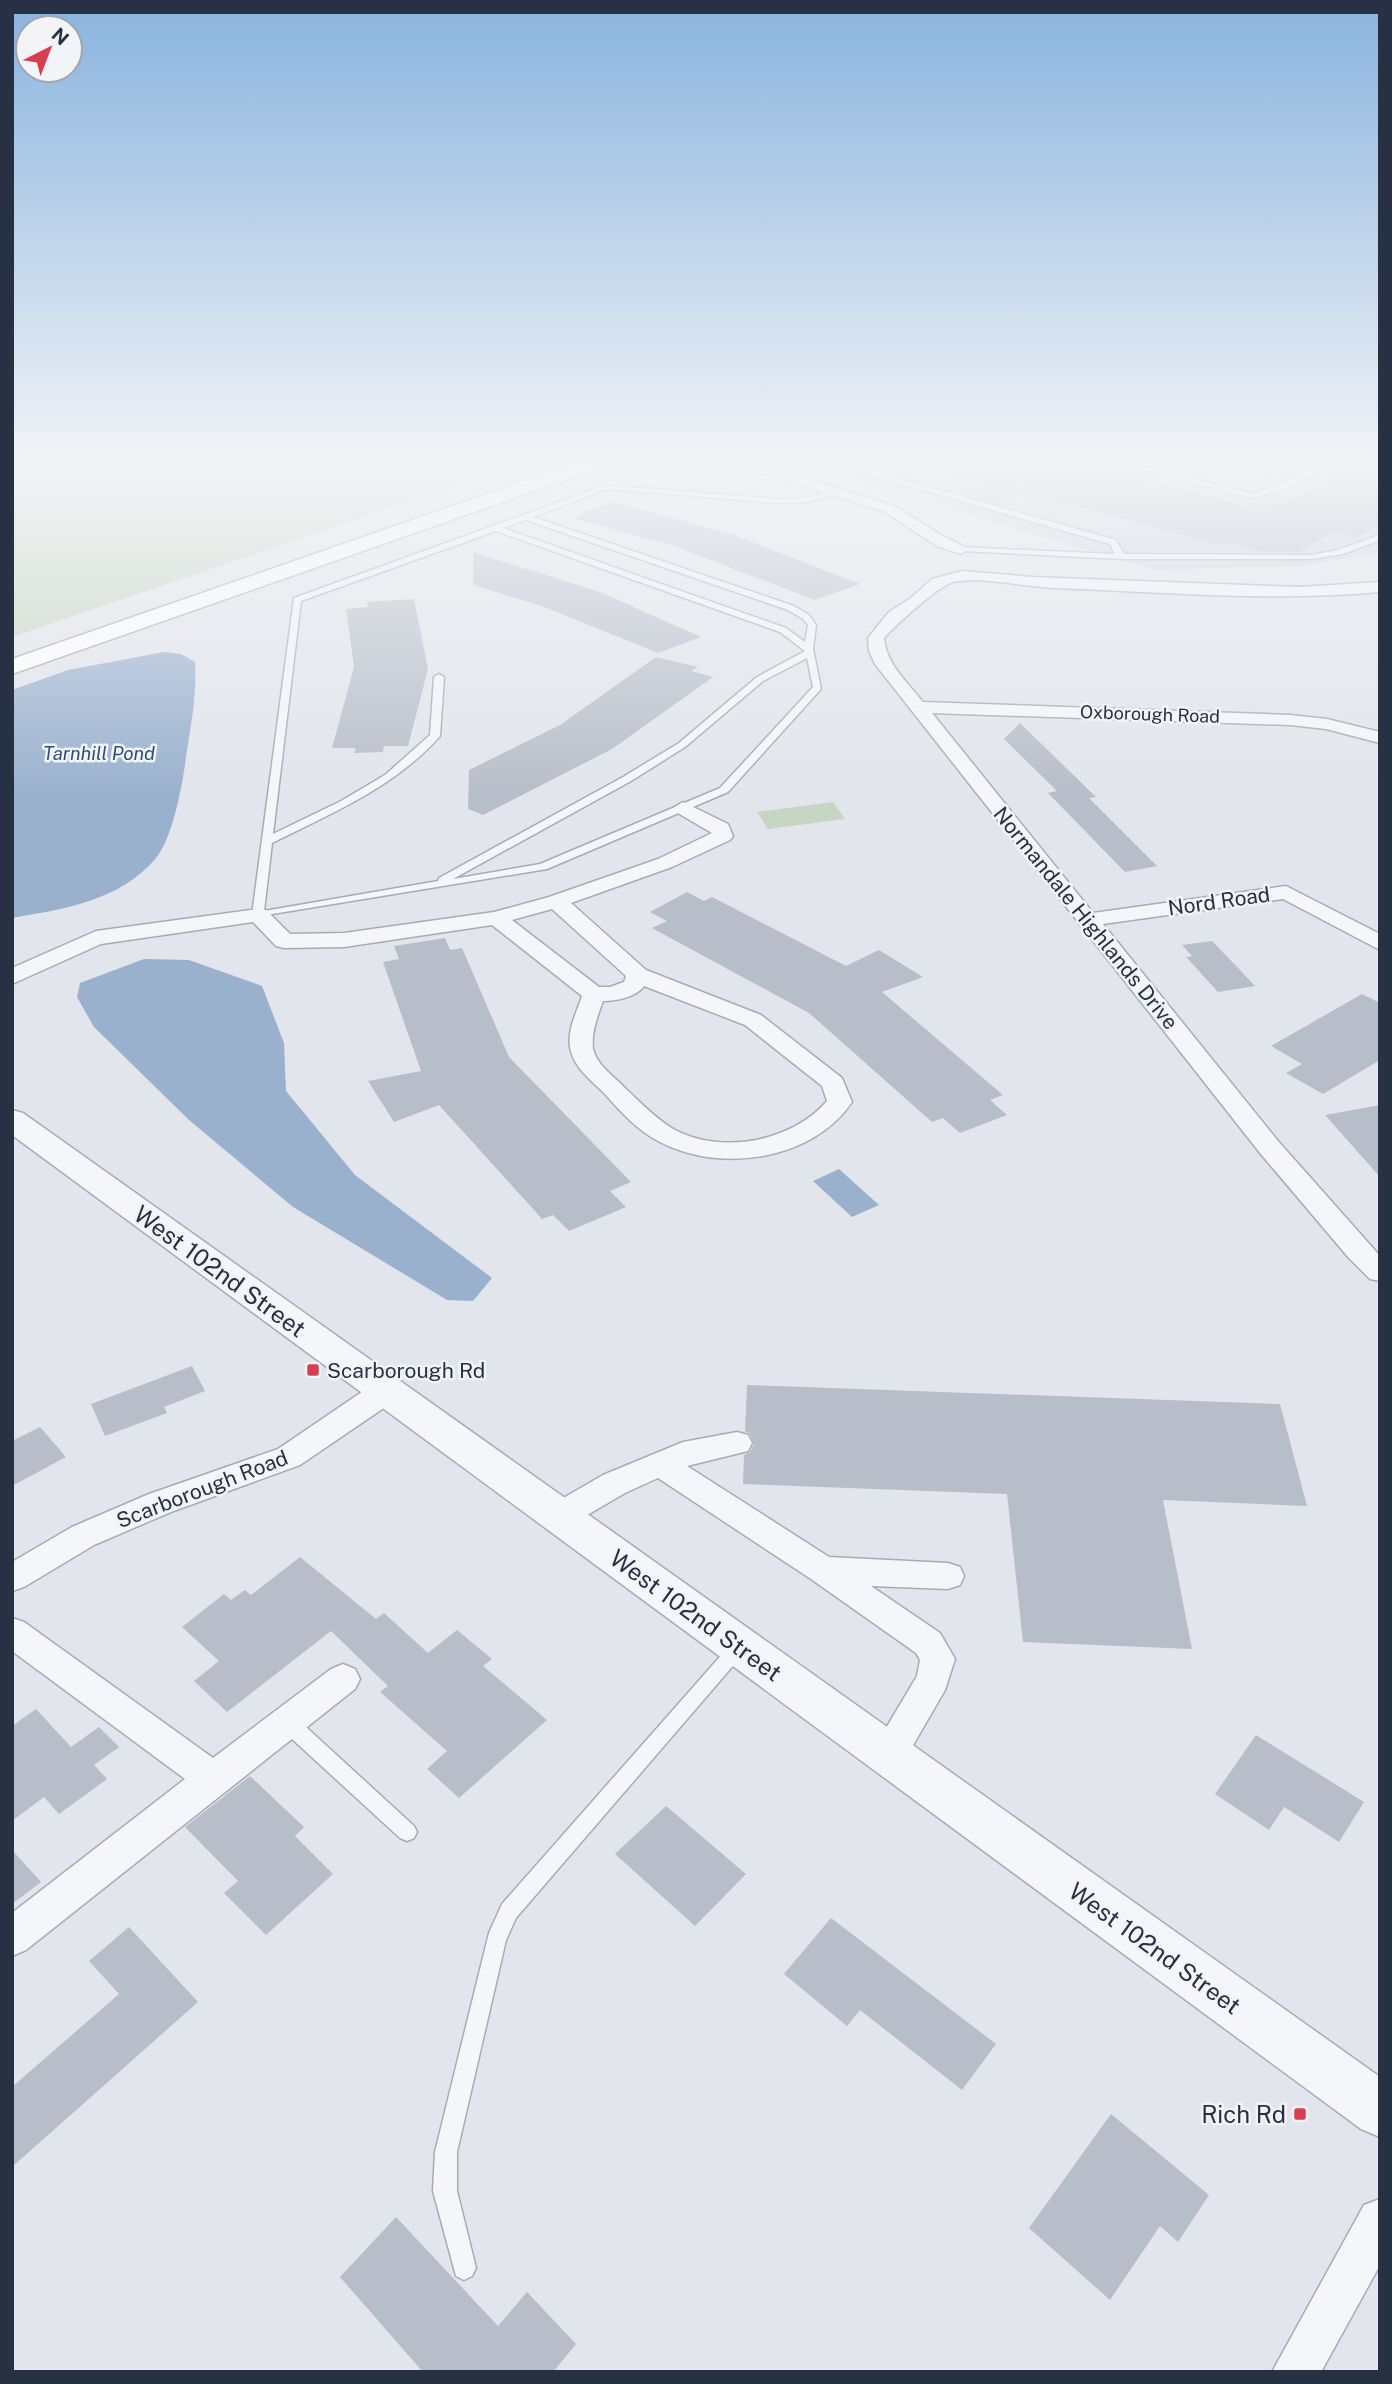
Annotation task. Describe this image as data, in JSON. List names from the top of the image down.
{
  "streets": {
    "street": [
      "Oxborough Road",
      "Nord Road",
      "Normandale Highlands Drive",
      "West 102nd Street",
      "Scarborough Road"
    ]
  },
  "crossings": [
    ["Oxborough Road", "Normandale Highlands Drive"],
    ["Nord Road", "Normandale Highlands Drive"],
    ["West 102nd Street", "Scarborough Road"]
  ],
  "water": ["Tarnhill Pond"],
  "places": {
    "transit": ["Scarborough Rd", "Rich Rd"]
  },
  "north": "top right"
}
